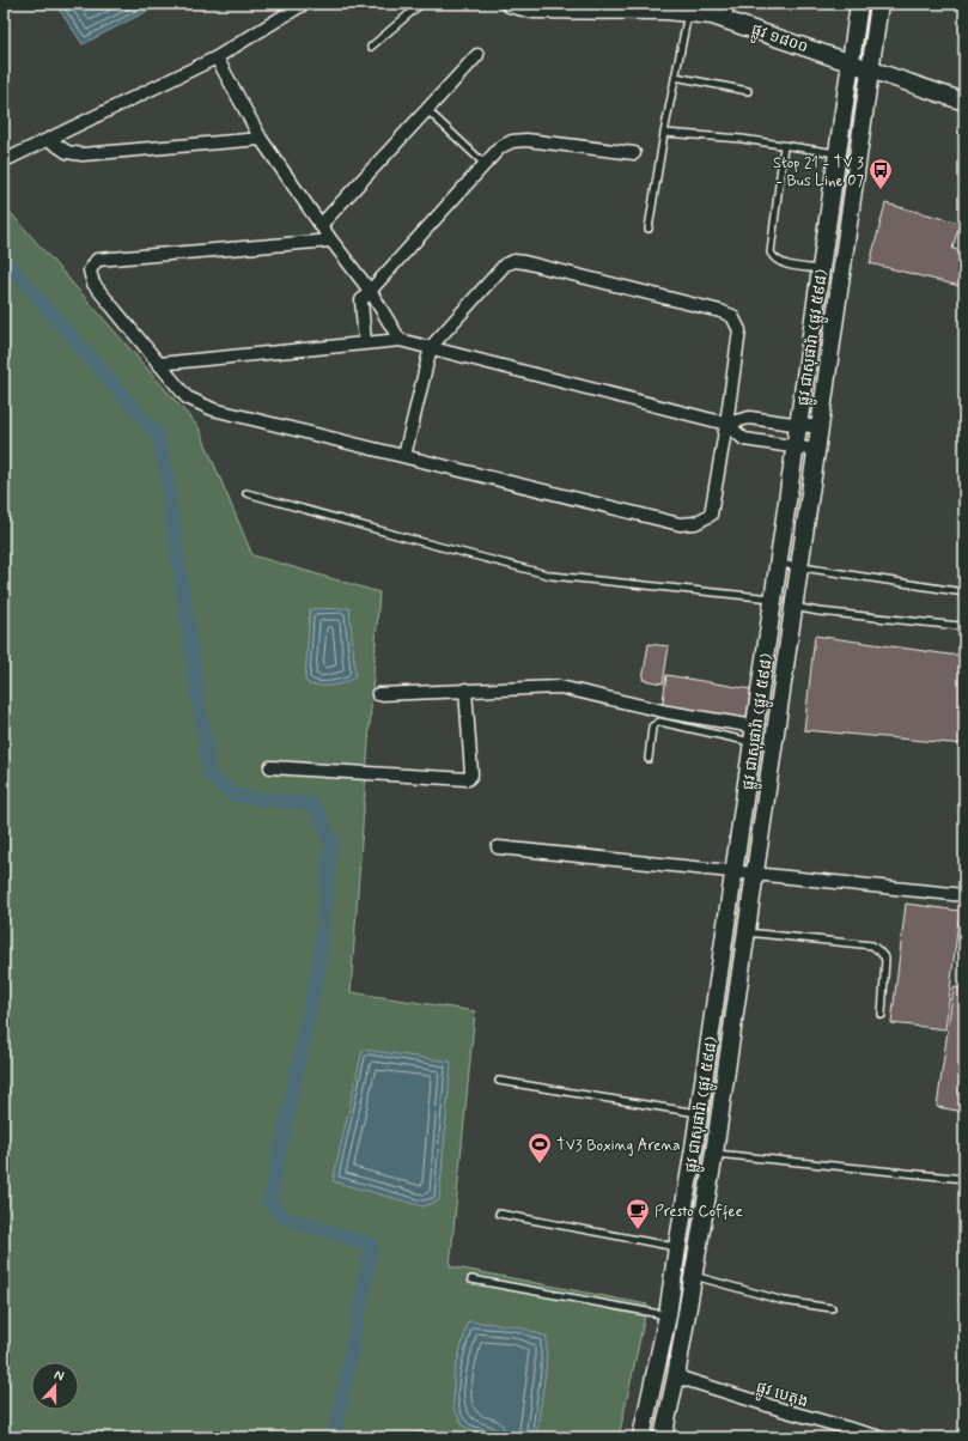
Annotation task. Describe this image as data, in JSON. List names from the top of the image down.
{
  "streets": {
    "main road": ["ផ្លូវ ១៨០០", "ផ្លូវ ជាសុផារ៉ា (ផ្លូវ ៥៩៨)"],
    "street": ["ផ្លូវ បេតុង"]
  },
  "crossings": [
    ["ផ្លូវ ១៨០០", "ផ្លូវ ជាសុផារ៉ា (ផ្លូវ ៥៩៨)"],
    ["ផ្លូវ ជាសុផារ៉ា (ផ្លូវ ៥៩៨)", "ផ្លូវ បេតុង"]
  ],
  "places": {
    "bus stop": ["Stop 21 - TV 3 - Bus Line 07"],
    "sports": ["TV3 Boxing Arena"],
    "cafe": ["Presto Coffee"]
  },
  "north": "top"
}
